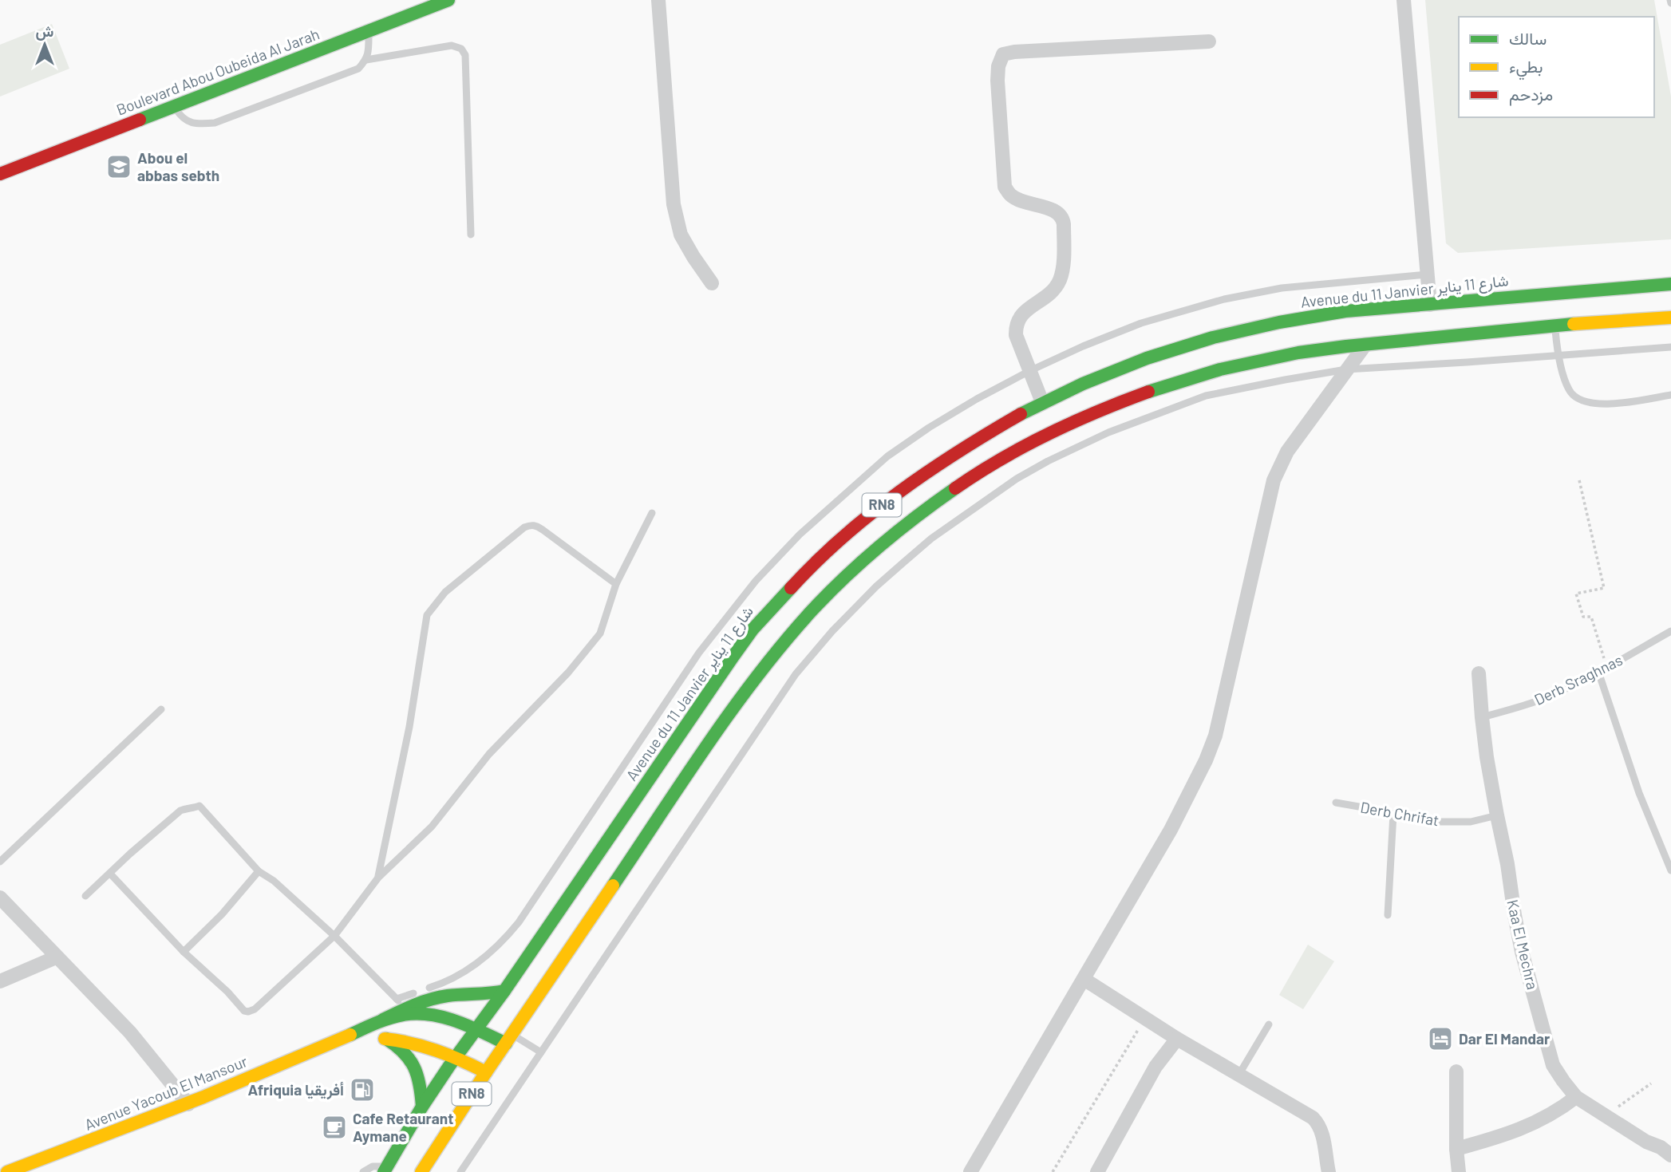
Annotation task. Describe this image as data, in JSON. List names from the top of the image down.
{
  "streets": {
    "main road": [
      "Boulevard Abou Oubeida Al Jarah",
      "Avenue du 11 Janvier شارع 11 يناير",
      "RN8",
      "Avenue Yacoub El Mansour"
    ],
    "street": ["Kaa El Mechra"],
    "lane": ["Derb Sraghnas", "Derb Chrifat"]
  },
  "crossings": [
    ["Avenue du 11 Janvier شارع 11 يناير", "Avenue Yacoub El Mansour"],
    ["RN8", "Avenue Yacoub El Mansour"],
    ["Derb Sraghnas", "Kaa El Mechra"],
    ["Derb Chrifat", "Kaa El Mechra"]
  ],
  "places": {
    "school or university": ["Abou el abbas sebth"],
    "hotel": ["Dar El Mandar"],
    "fuel station": ["Afriquia أفريقيا"],
    "cafe": ["Cafe Retaurant Aymane"]
  },
  "legend": ["سالك", "بطيء", "مزدحم"],
  "north": "top"
}
